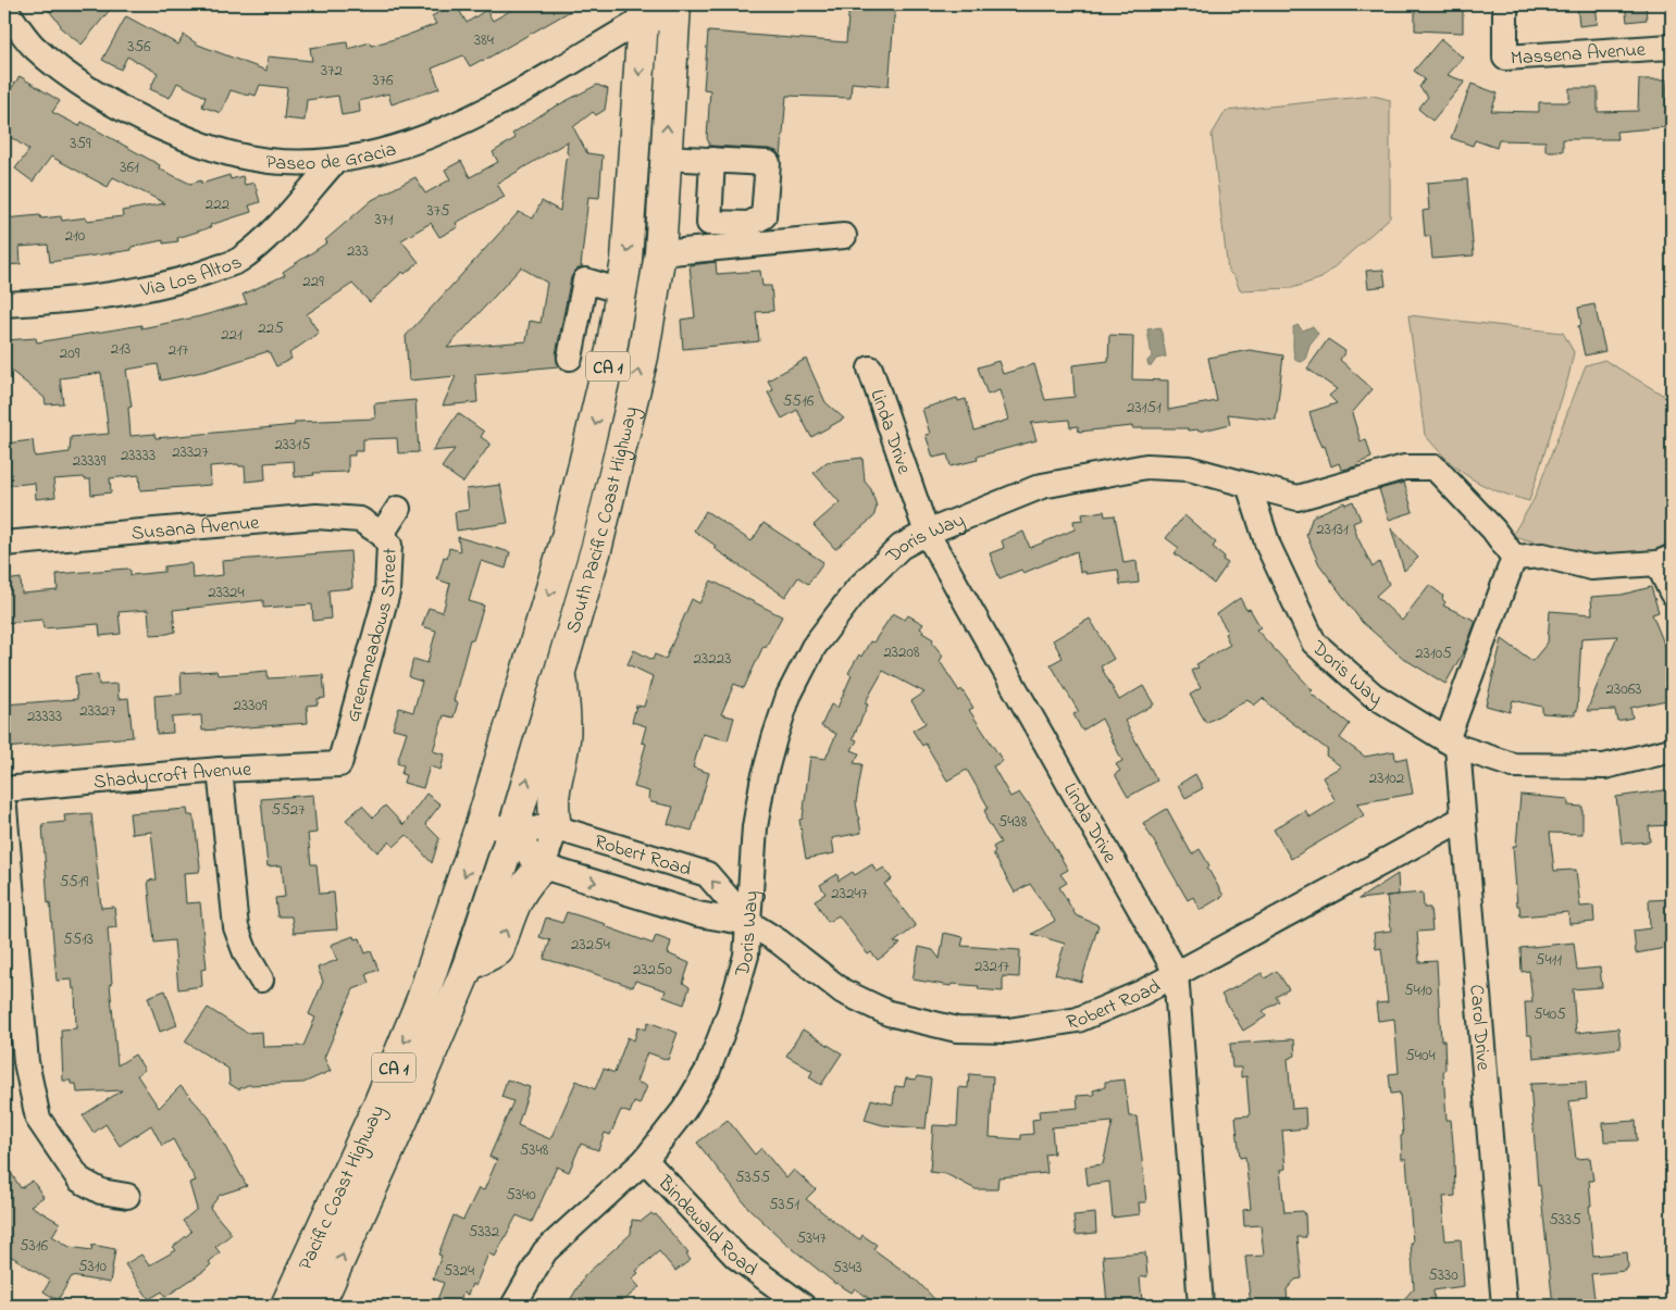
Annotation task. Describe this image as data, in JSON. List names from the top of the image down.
{
  "streets": {
    "highway": ["CA 1", "South Pacific Coast Highway", "Pacific Coast Highway"],
    "street": [
      "Massena Avenue",
      "Paseo de Gracia",
      "Via Los Altos",
      "Linda Drive",
      "Susana Avenue",
      "Doris Way",
      "Greenmeadows Street",
      "Shadycroft Avenue",
      "Robert Road",
      "Carol Drive",
      "Bindewald Road"
    ]
  },
  "crossings": [
    ["Paseo de Gracia", "Via Los Altos"],
    ["Paseo de Gracia", "South Pacific Coast Highway"],
    ["Linda Drive", "Doris Way"],
    ["Linda Drive", "Robert Road"],
    ["South Pacific Coast Highway", "Robert Road"],
    ["South Pacific Coast Highway", "Pacific Coast Highway"],
    ["Susana Avenue", "Greenmeadows Street"],
    ["Doris Way", "Robert Road"],
    ["Doris Way", "Carol Drive"],
    ["Doris Way", "Bindewald Road"],
    ["Greenmeadows Street", "Shadycroft Avenue"],
    ["Robert Road", "Carol Drive"],
    ["Robert Road", "Pacific Coast Highway"]
  ],
  "house_numbers": [
    "384",
    "356",
    "372",
    "376",
    "359",
    "361",
    "222",
    "375",
    "371",
    "210",
    "233",
    "229",
    "225",
    "221",
    "213",
    "217",
    "209",
    "5516",
    "23151",
    "23315",
    "23327",
    "23333",
    "23339",
    "23131",
    "23324",
    "23208",
    "23105",
    "23223",
    "23063",
    "23309",
    "23327",
    "23333",
    "23102",
    "5527",
    "5438",
    "5519",
    "23247",
    "5513",
    "23254",
    "5411",
    "23217",
    "23250",
    "5410",
    "5405",
    "5404",
    "5348",
    "5355",
    "5340",
    "5351",
    "5335",
    "5332",
    "5347",
    "5316",
    "5310",
    "5343",
    "5324",
    "5330"
  ]
}
